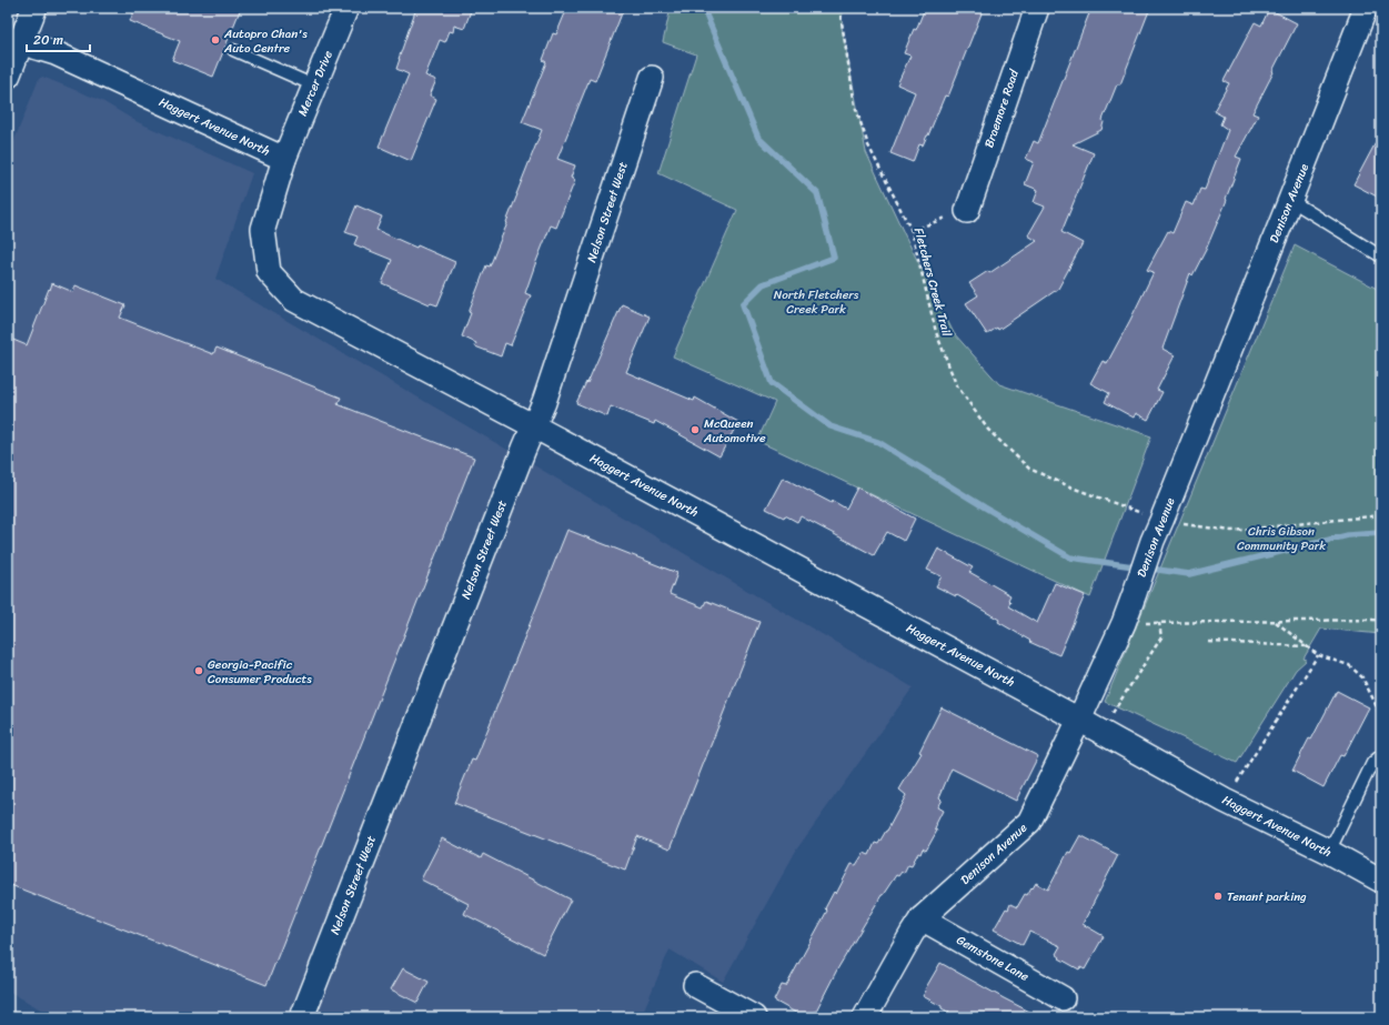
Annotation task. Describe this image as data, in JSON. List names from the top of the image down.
{
  "streets": {
    "street": [
      "Mercer Drive",
      "Braemore Road",
      "Haggert Avenue North",
      "Denison Avenue",
      "Nelson Street West",
      "Gemstone Lane"
    ],
    "path": ["Fletchers Creek Trail"]
  },
  "crossings": [
    ["Mercer Drive", "Haggert Avenue North"],
    ["Haggert Avenue North", "Denison Avenue"],
    ["Haggert Avenue North", "Nelson Street West"],
    ["Denison Avenue", "Gemstone Lane"]
  ],
  "parks": ["North Fletchers Creek Park", "Chris Gibson Community Park"],
  "places": [
    "Autopro Chan's Auto Centre",
    "McQueen Automotive",
    "Georgia-Pacific Consumer Products",
    "Tenant parking"
  ],
  "scale_bar": "20 m"
}
